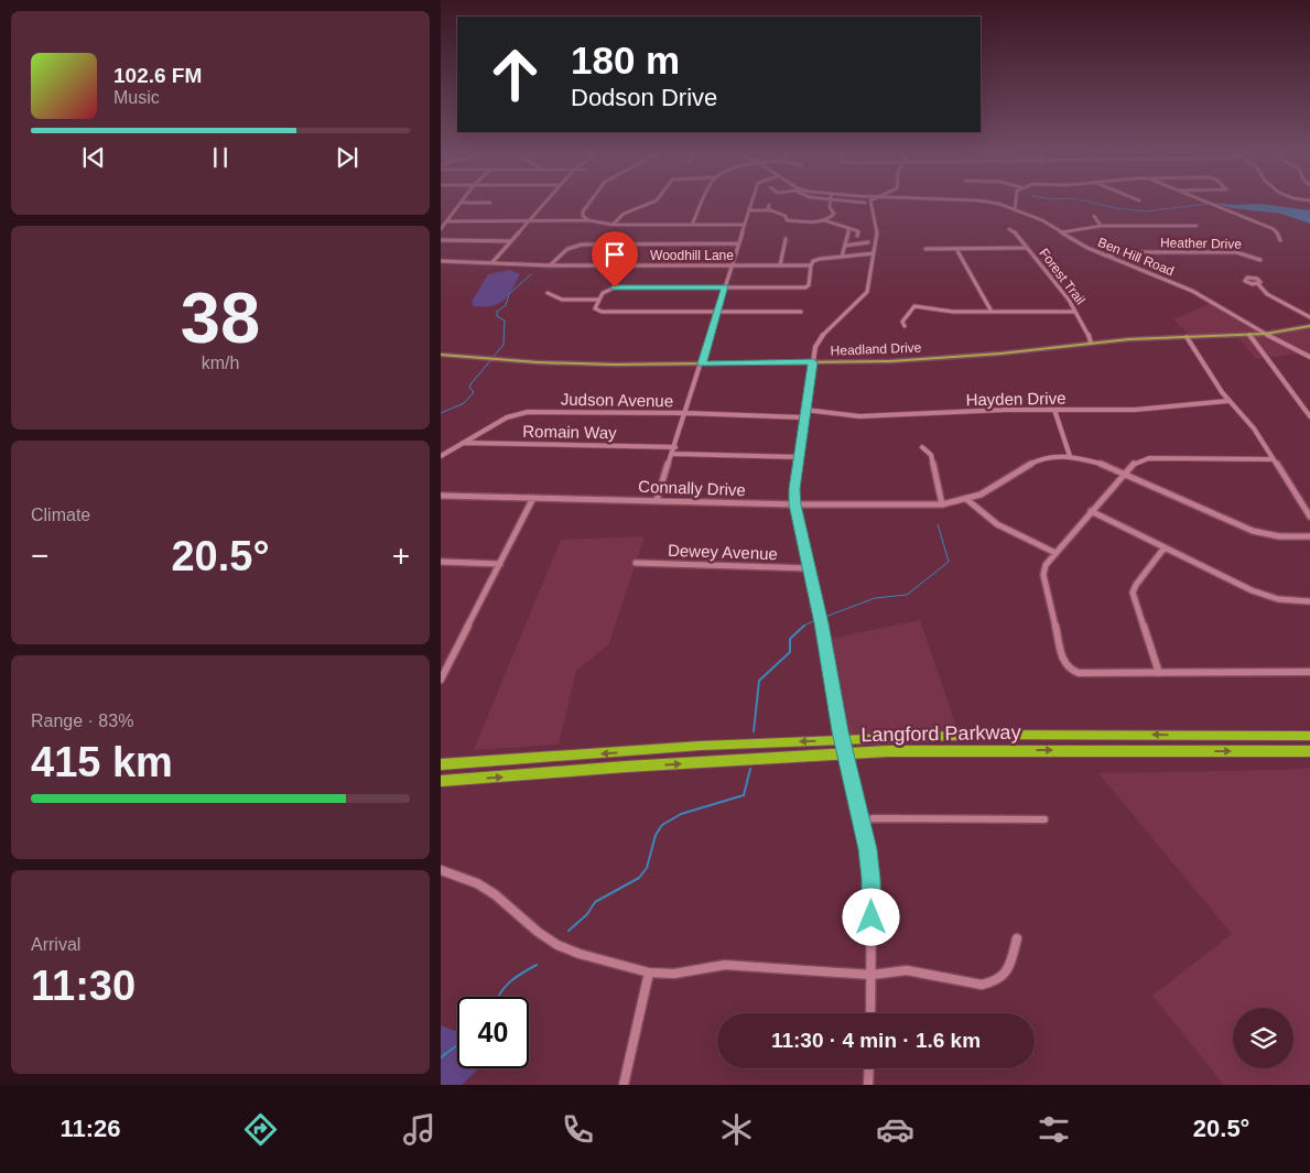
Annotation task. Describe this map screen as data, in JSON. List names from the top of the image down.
{
  "streets": {
    "highway": ["Langford Parkway"],
    "main road": ["Headland Drive"],
    "street": [
      "Heather Drive",
      "Woodhill Lane",
      "Ben Hill Road",
      "Forest Trail",
      "Hayden Drive",
      "Judson Avenue",
      "Romain Way",
      "Connally Drive",
      "Dewey Avenue"
    ]
  },
  "crossings": [
    ["Heather Drive", "Ben Hill Road"],
    ["Ben Hill Road", "Headland Drive"],
    ["Forest Trail", "Headland Drive"],
    ["Judson Avenue", "Romain Way"]
  ],
  "page": {
    "turn": ["180 m", "Dodson Drive"],
    "song": ["102.6 FM", "Music"],
    "tile": [
      ["38", "km/h"],
      "Climate",
      ["Range · 83%", "415 km"],
      ["Arrival", "11:30"]
    ],
    "heat": ["−", "20.5°", "+"],
    "limit": "40",
    "trip": "11:30 · 4 min · 1.6 km",
    "tabs": ["11:26", "20.5°"]
  }
}
